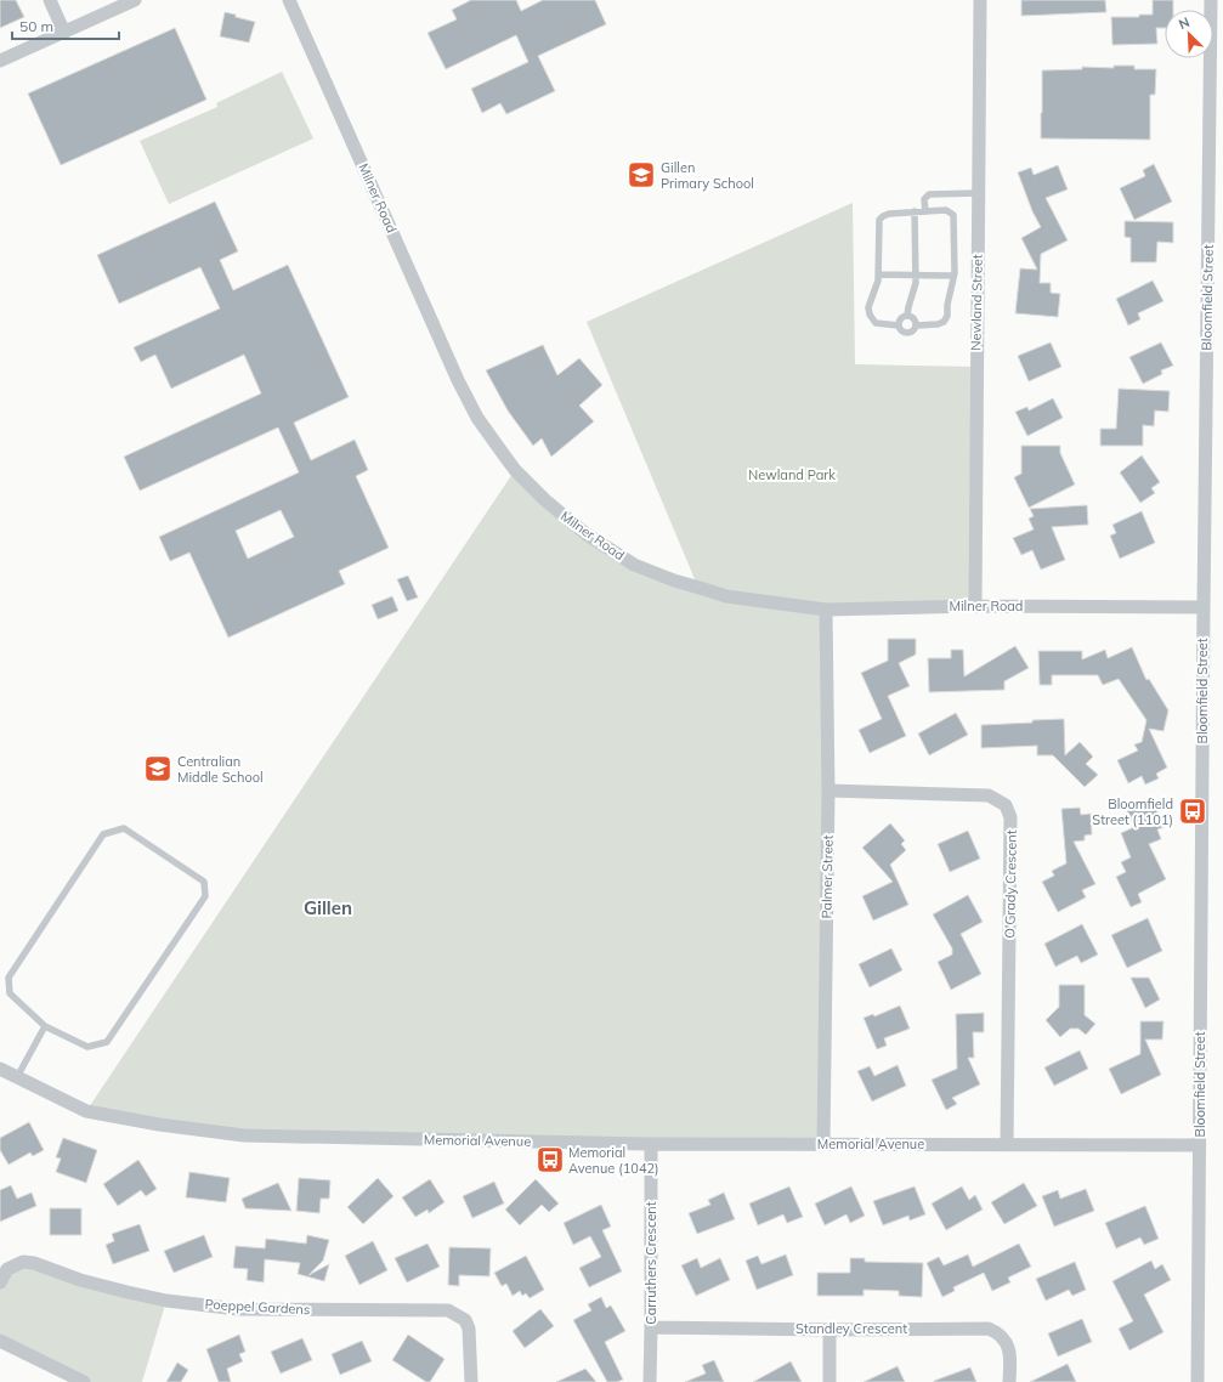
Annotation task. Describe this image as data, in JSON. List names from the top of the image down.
{
  "streets": {
    "street": [
      "Milner Road",
      "Bloomfield Street",
      "Newland Street",
      "Palmer Street",
      "O'Grady Crescent",
      "Memorial Avenue",
      "Carruthers Crescent",
      "Poeppel Gardens",
      "Standley Crescent"
    ]
  },
  "crossings": [
    ["Milner Road", "Bloomfield Street"],
    ["Milner Road", "Newland Street"],
    ["Milner Road", "Palmer Street"],
    ["Bloomfield Street", "Memorial Avenue"],
    ["Palmer Street", "O'Grady Crescent"],
    ["Palmer Street", "Memorial Avenue"],
    ["O'Grady Crescent", "Memorial Avenue"],
    ["Memorial Avenue", "Carruthers Crescent"],
    ["Carruthers Crescent", "Standley Crescent"]
  ],
  "districts": ["Gillen"],
  "parks": ["Newland Park"],
  "places": {
    "school or university": ["Gillen Primary School", "Centralian Middle School"],
    "bus stop": ["Bloomfield Street (1101)", "Memorial Avenue (1042)"]
  },
  "scale_bar": "50 m",
  "north": "top left"
}
